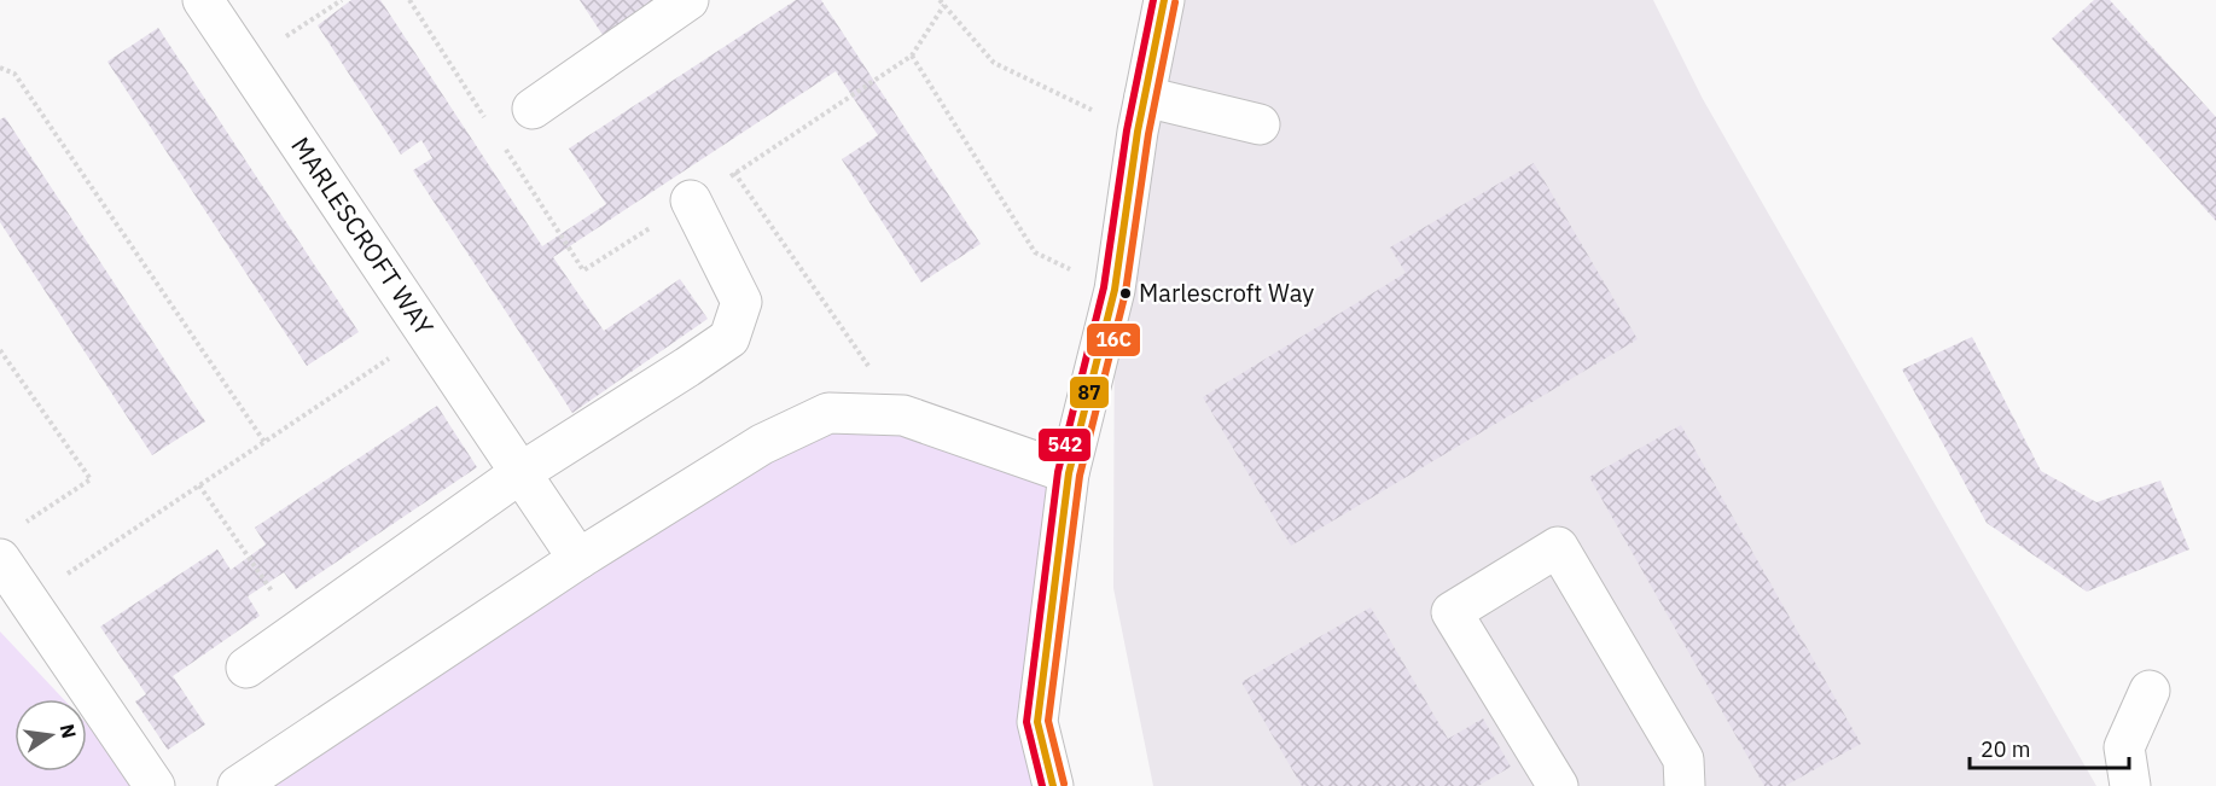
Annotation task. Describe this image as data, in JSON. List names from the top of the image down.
{
  "streets": {
    "street": ["MARLESCROFT WAY"]
  },
  "places": ["Marlescroft Way"],
  "lines": ["transit line 87", "transit line 542", "transit line 16C"],
  "scale_bar": "20 m",
  "north": "right"
}
